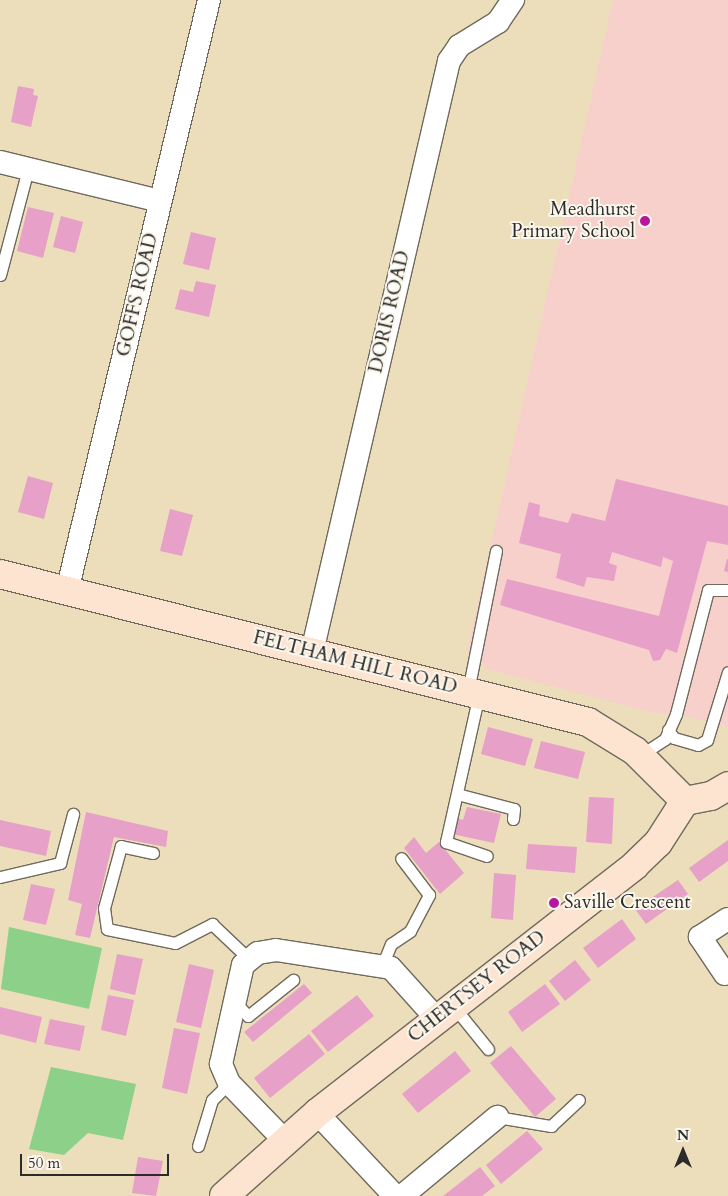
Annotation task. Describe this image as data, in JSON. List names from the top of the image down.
{
  "streets": {
    "street": [
      "GOFFS ROAD",
      "DORIS ROAD",
      "FELTHAM HILL ROAD",
      "CHERTSEY ROAD"
    ]
  },
  "crossings": [
    ["GOFFS ROAD", "FELTHAM HILL ROAD"],
    ["DORIS ROAD", "FELTHAM HILL ROAD"],
    ["FELTHAM HILL ROAD", "CHERTSEY ROAD"]
  ],
  "places": ["Meadhurst Primary School", "Saville Crescent"],
  "scale_bar": "50 m",
  "north": "top"
}
